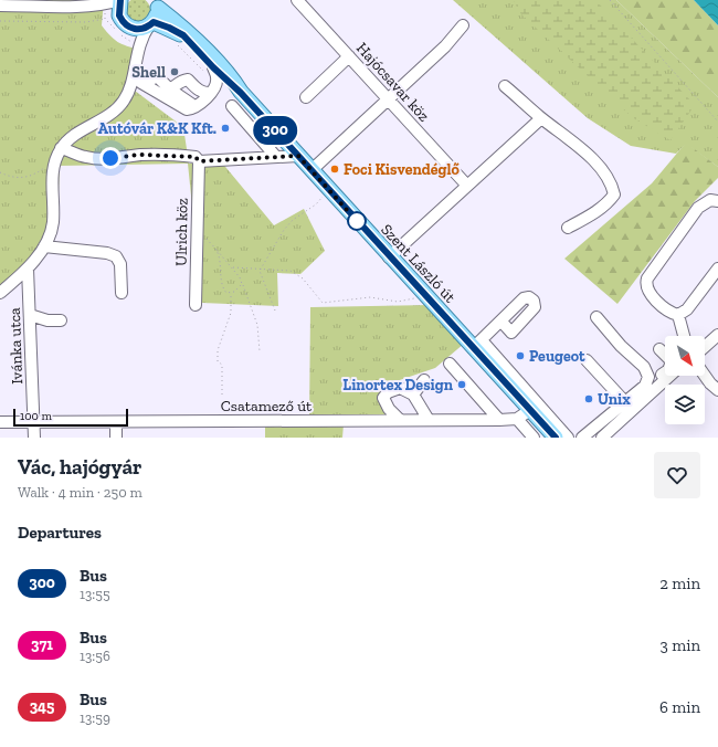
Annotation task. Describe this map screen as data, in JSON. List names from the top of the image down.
{
  "streets": {
    "main road": ["Szent László út"],
    "street": [
      "Hajócsavar köz",
      "Ulrich köz",
      "Ivánka utca",
      "Csatamező út"
    ]
  },
  "crossings": [
    ["Ivánka utca", "Csatamező út"]
  ],
  "places": [
    "Shell",
    "Autóvár K&K Kft.",
    "Foci Kisvendéglő",
    "Peugeot",
    "Linortex Design",
    "Unix"
  ],
  "lines": ["bus line 300"],
  "scale_bar": "100 m",
  "north": "bottom right",
  "page": {
    "on_map": "300",
    "scale": "100 m",
    "heading": [
      ["Vác, hajógyár", "Walk · 4 min · 250 m"],
      "Departures"
    ],
    "list": [
      {
        "mark": "300",
        "name": "Bus",
        "note": "13:55",
        "value": "2 min"
      },
      {
        "mark": "371",
        "name": "Bus",
        "note": "13:56",
        "value": "3 min"
      },
      {
        "mark": "345",
        "name": "Bus",
        "note": "13:59",
        "value": "6 min"
      }
    ]
  }
}
